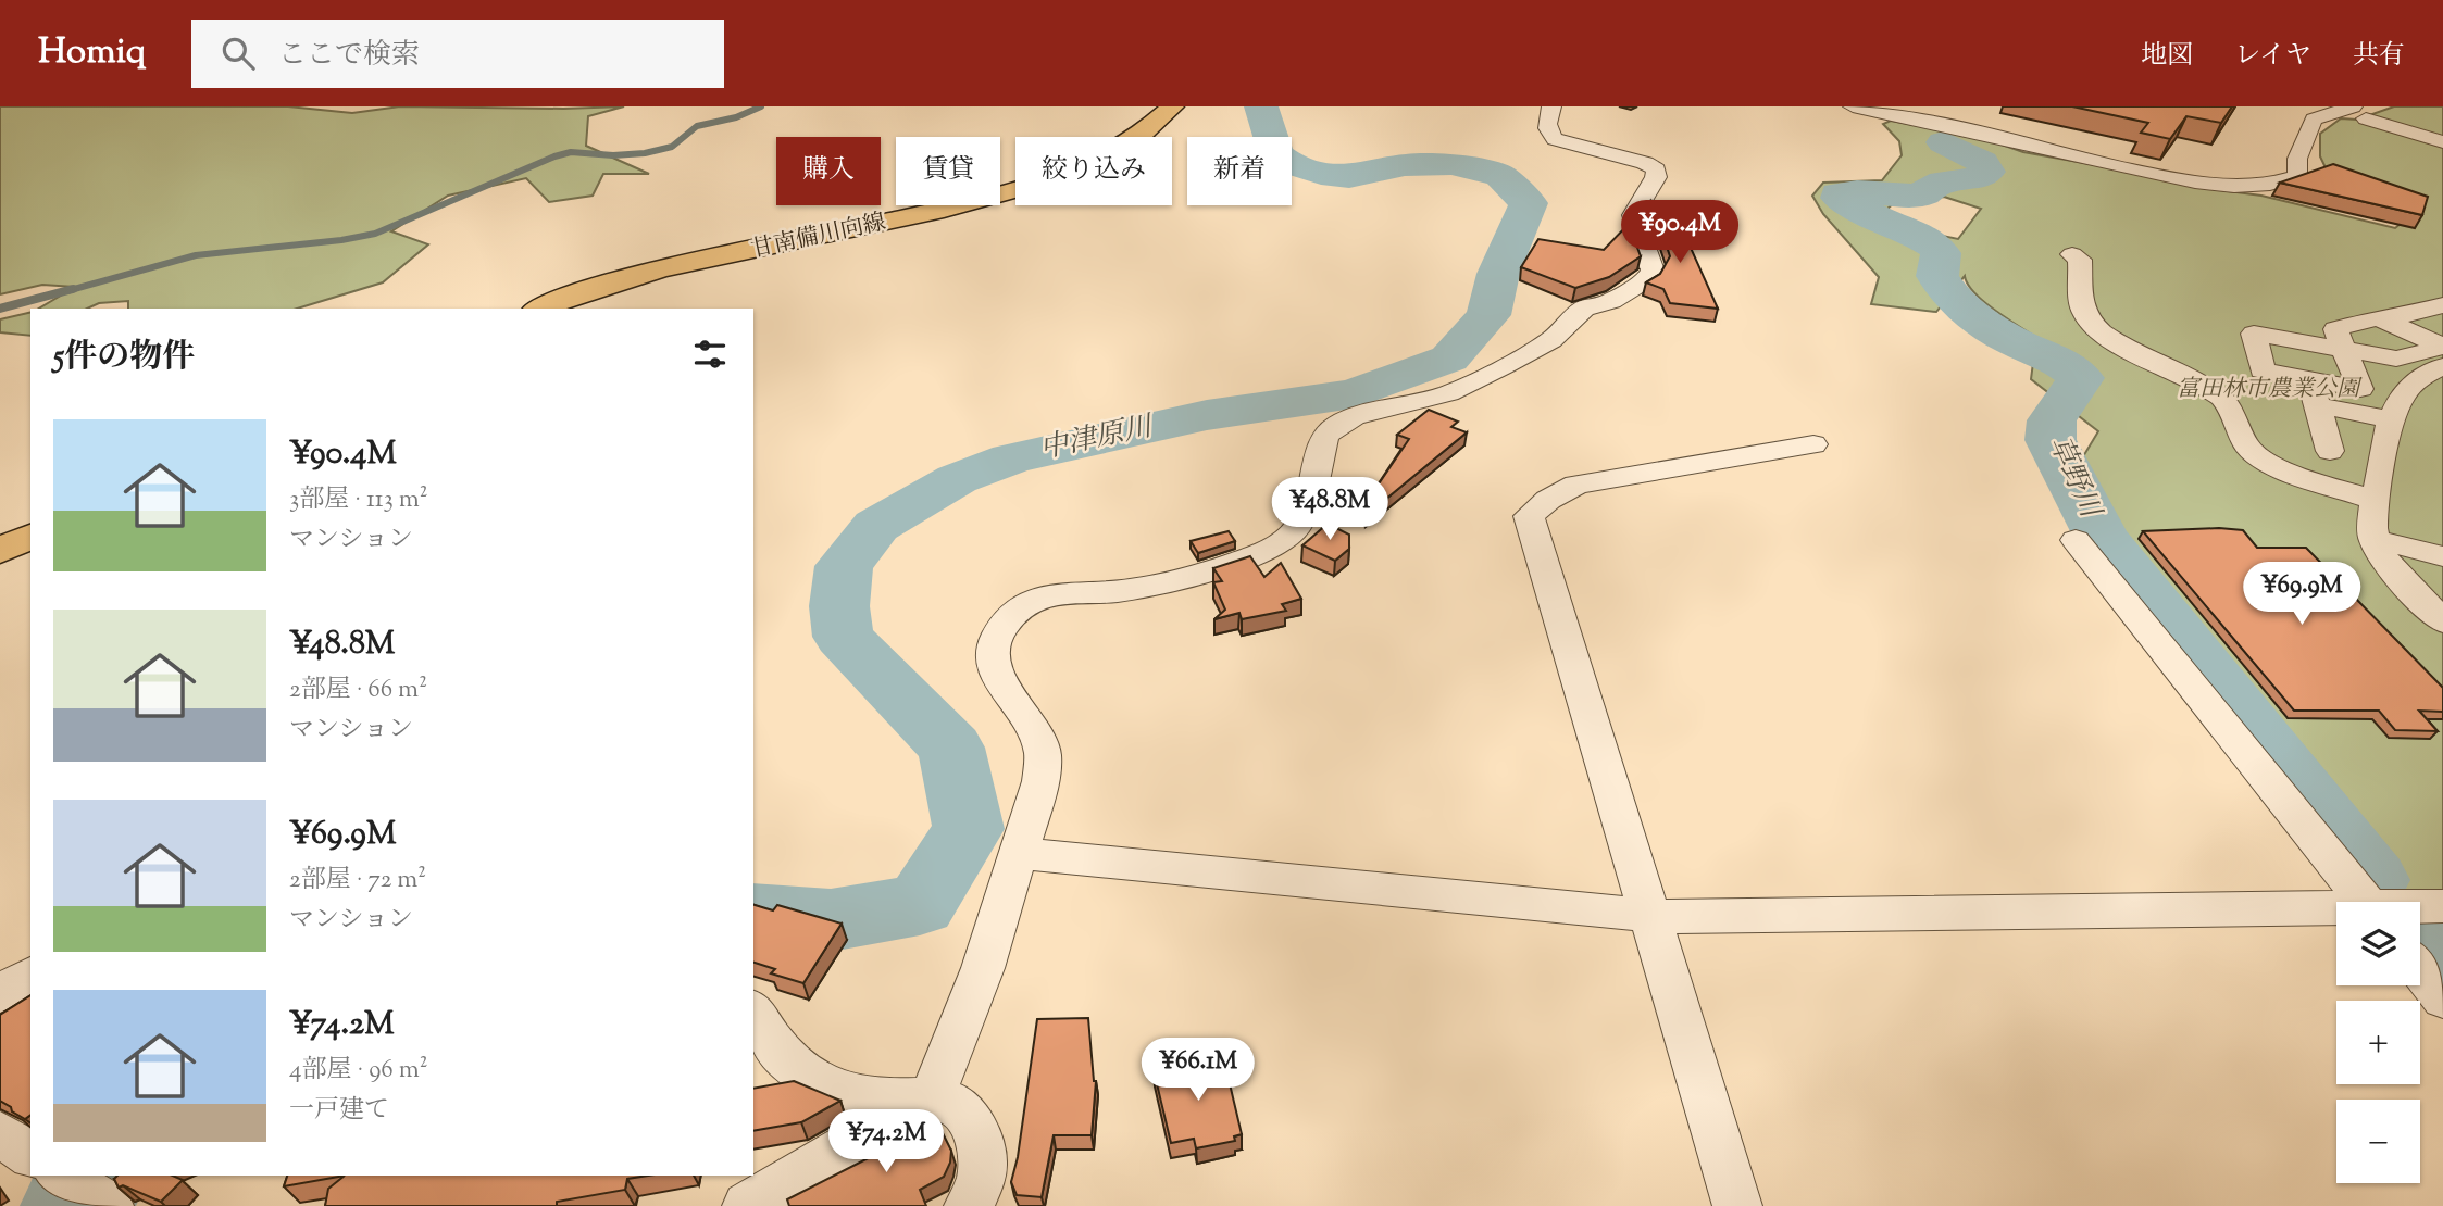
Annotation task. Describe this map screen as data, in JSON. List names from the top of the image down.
{
  "streets": {
    "main road": ["甘南備川向線"]
  },
  "water": ["中津原川", "草野川"],
  "parks": ["富田林市農業公園"],
  "page": {
    "header": "Homiq",
    "search": "ここで検索",
    "nav": ["地図", "レイヤ", "共有"],
    "chip": [
      "購入",
      "賃貸",
      "絞り込み",
      "新着"
    ],
    "price": [
      "¥90.4M",
      "¥48.8M",
      "¥69.9M",
      "¥66.1M",
      "¥74.2M"
    ],
    "heading": "5件の物件",
    "list": [
      {
        "name": "¥90.4M",
        "note": "3部屋 · 113 m² · マンション"
      },
      {
        "name": "¥48.8M",
        "note": "2部屋 · 66 m² · マンション"
      },
      {
        "name": "¥69.9M",
        "note": "2部屋 · 72 m² · マンション"
      },
      {
        "name": "¥74.2M",
        "note": "4部屋 · 96 m² · 一戸建て"
      }
    ],
    "map_buttons": ["+", "−"]
  }
}
